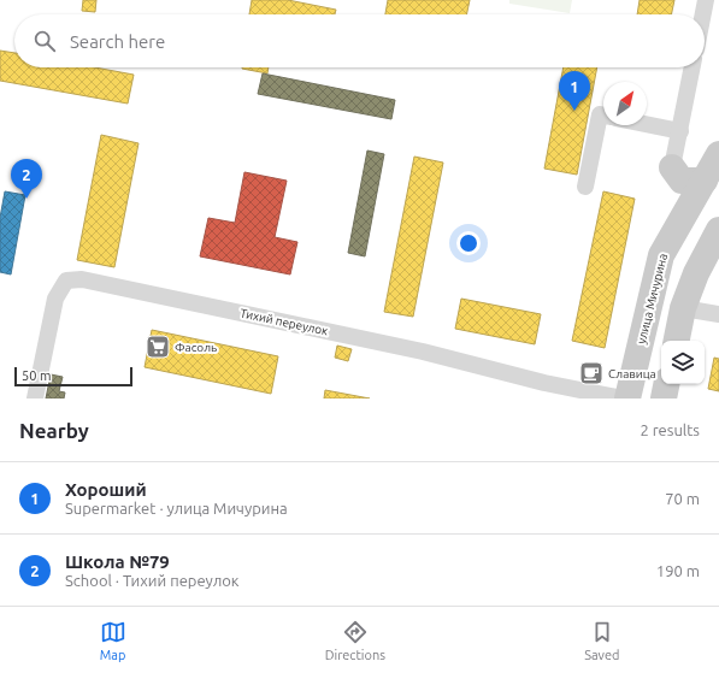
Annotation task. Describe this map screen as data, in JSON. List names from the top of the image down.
{
  "streets": {
    "main road": ["улица Мичурина"],
    "street": ["Тихий переулок"]
  },
  "places": {
    "supermarket": ["Фасоль"],
    "cafe": ["Славица"]
  },
  "scale_bar": "50 m",
  "north": "top right",
  "page": {
    "search": "Search here",
    "pins": ["1", "2"],
    "scale": "50 m",
    "heading": ["Nearby", "2 results"],
    "list": [
      {
        "mark": "1",
        "name": "Хороший",
        "note": "Supermarket · улица Мичурина",
        "value": "70 m"
      },
      {
        "mark": "2",
        "name": "Школа №79",
        "note": "School · Тихий переулок",
        "value": "190 m"
      }
    ],
    "nav": ["Map", "Directions", "Saved"]
  }
}
